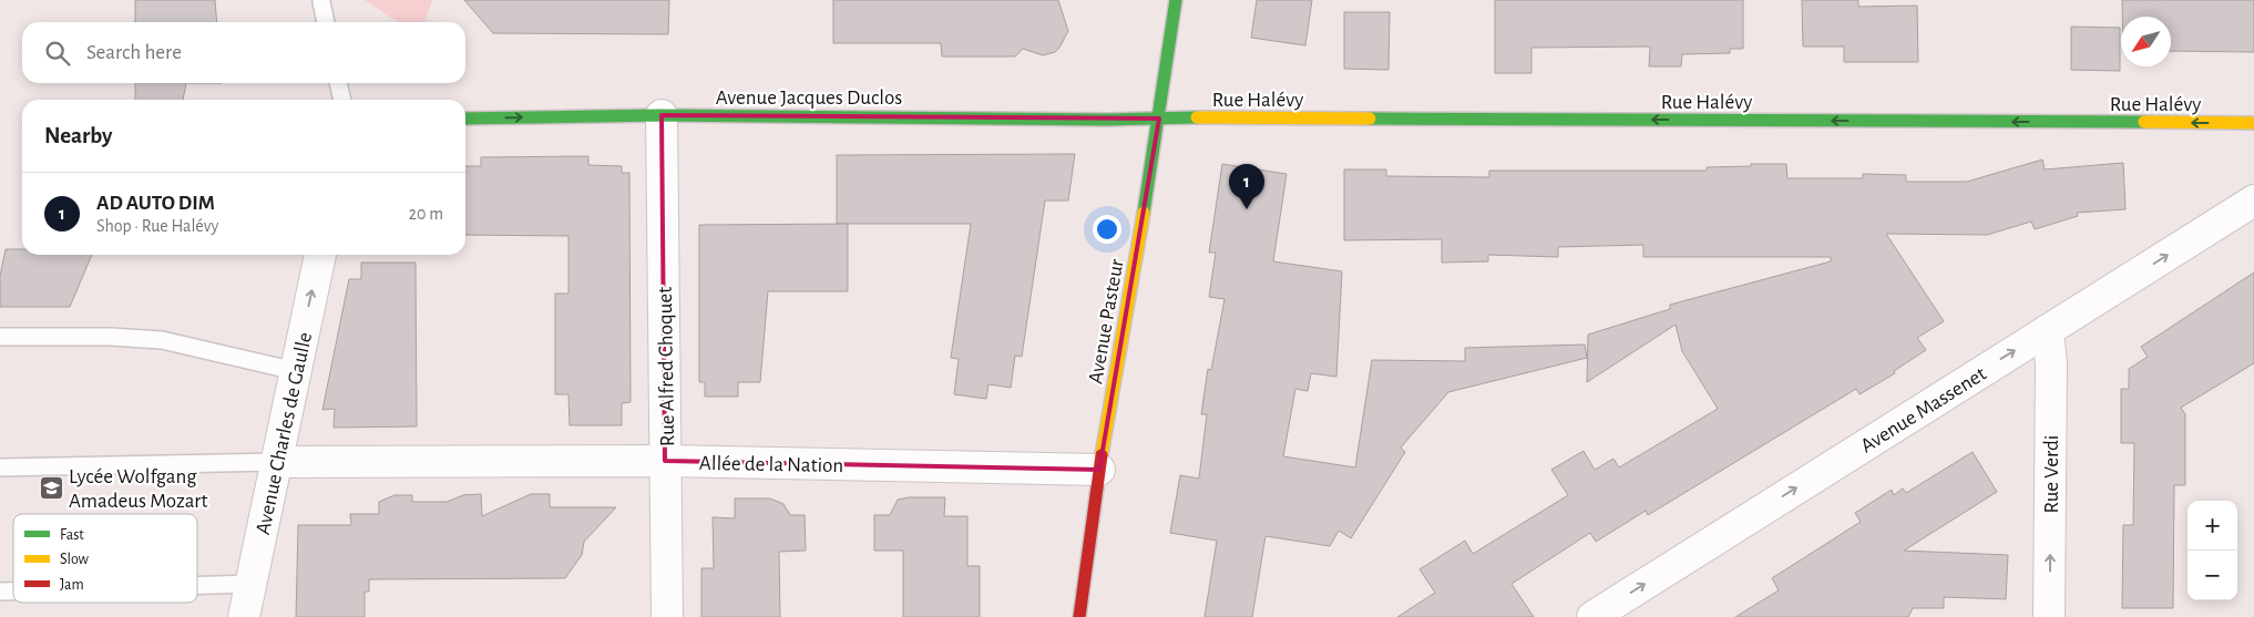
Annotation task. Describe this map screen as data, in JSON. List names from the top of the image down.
{
  "streets": {
    "street": [
      "Avenue Jacques Duclos",
      "Rue Halévy",
      "Avenue Pasteur",
      "Rue Alfred Choquet",
      "Avenue Massenet",
      "Avenue Charles de Gaulle",
      "Allée de la Nation",
      "Rue Verdi"
    ]
  },
  "crossings": [
    ["Avenue Jacques Duclos", "Rue Halévy"],
    ["Avenue Jacques Duclos", "Avenue Pasteur"],
    ["Avenue Jacques Duclos", "Rue Alfred Choquet"],
    ["Rue Halévy", "Avenue Pasteur"],
    ["Avenue Pasteur", "Allée de la Nation"],
    ["Rue Alfred Choquet", "Allée de la Nation"],
    ["Avenue Massenet", "Rue Verdi"],
    ["Avenue Charles de Gaulle", "Allée de la Nation"]
  ],
  "one_way": ["Rue Halévy", "Avenue Massenet", "Rue Verdi"],
  "places": {
    "school or university": ["Lycée Wolfgang Amadeus Mozart"]
  },
  "legend": ["Fast", "Slow", "Jam"],
  "north": "bottom left",
  "page": {
    "search": "Search here",
    "heading": "Nearby",
    "pins": "1",
    "list": [
      {
        "mark": "1",
        "name": "AD AUTO DIM",
        "note": "Shop · Rue Halévy",
        "value": "20 m"
      }
    ],
    "map_buttons": ["+", "−"]
  }
}
